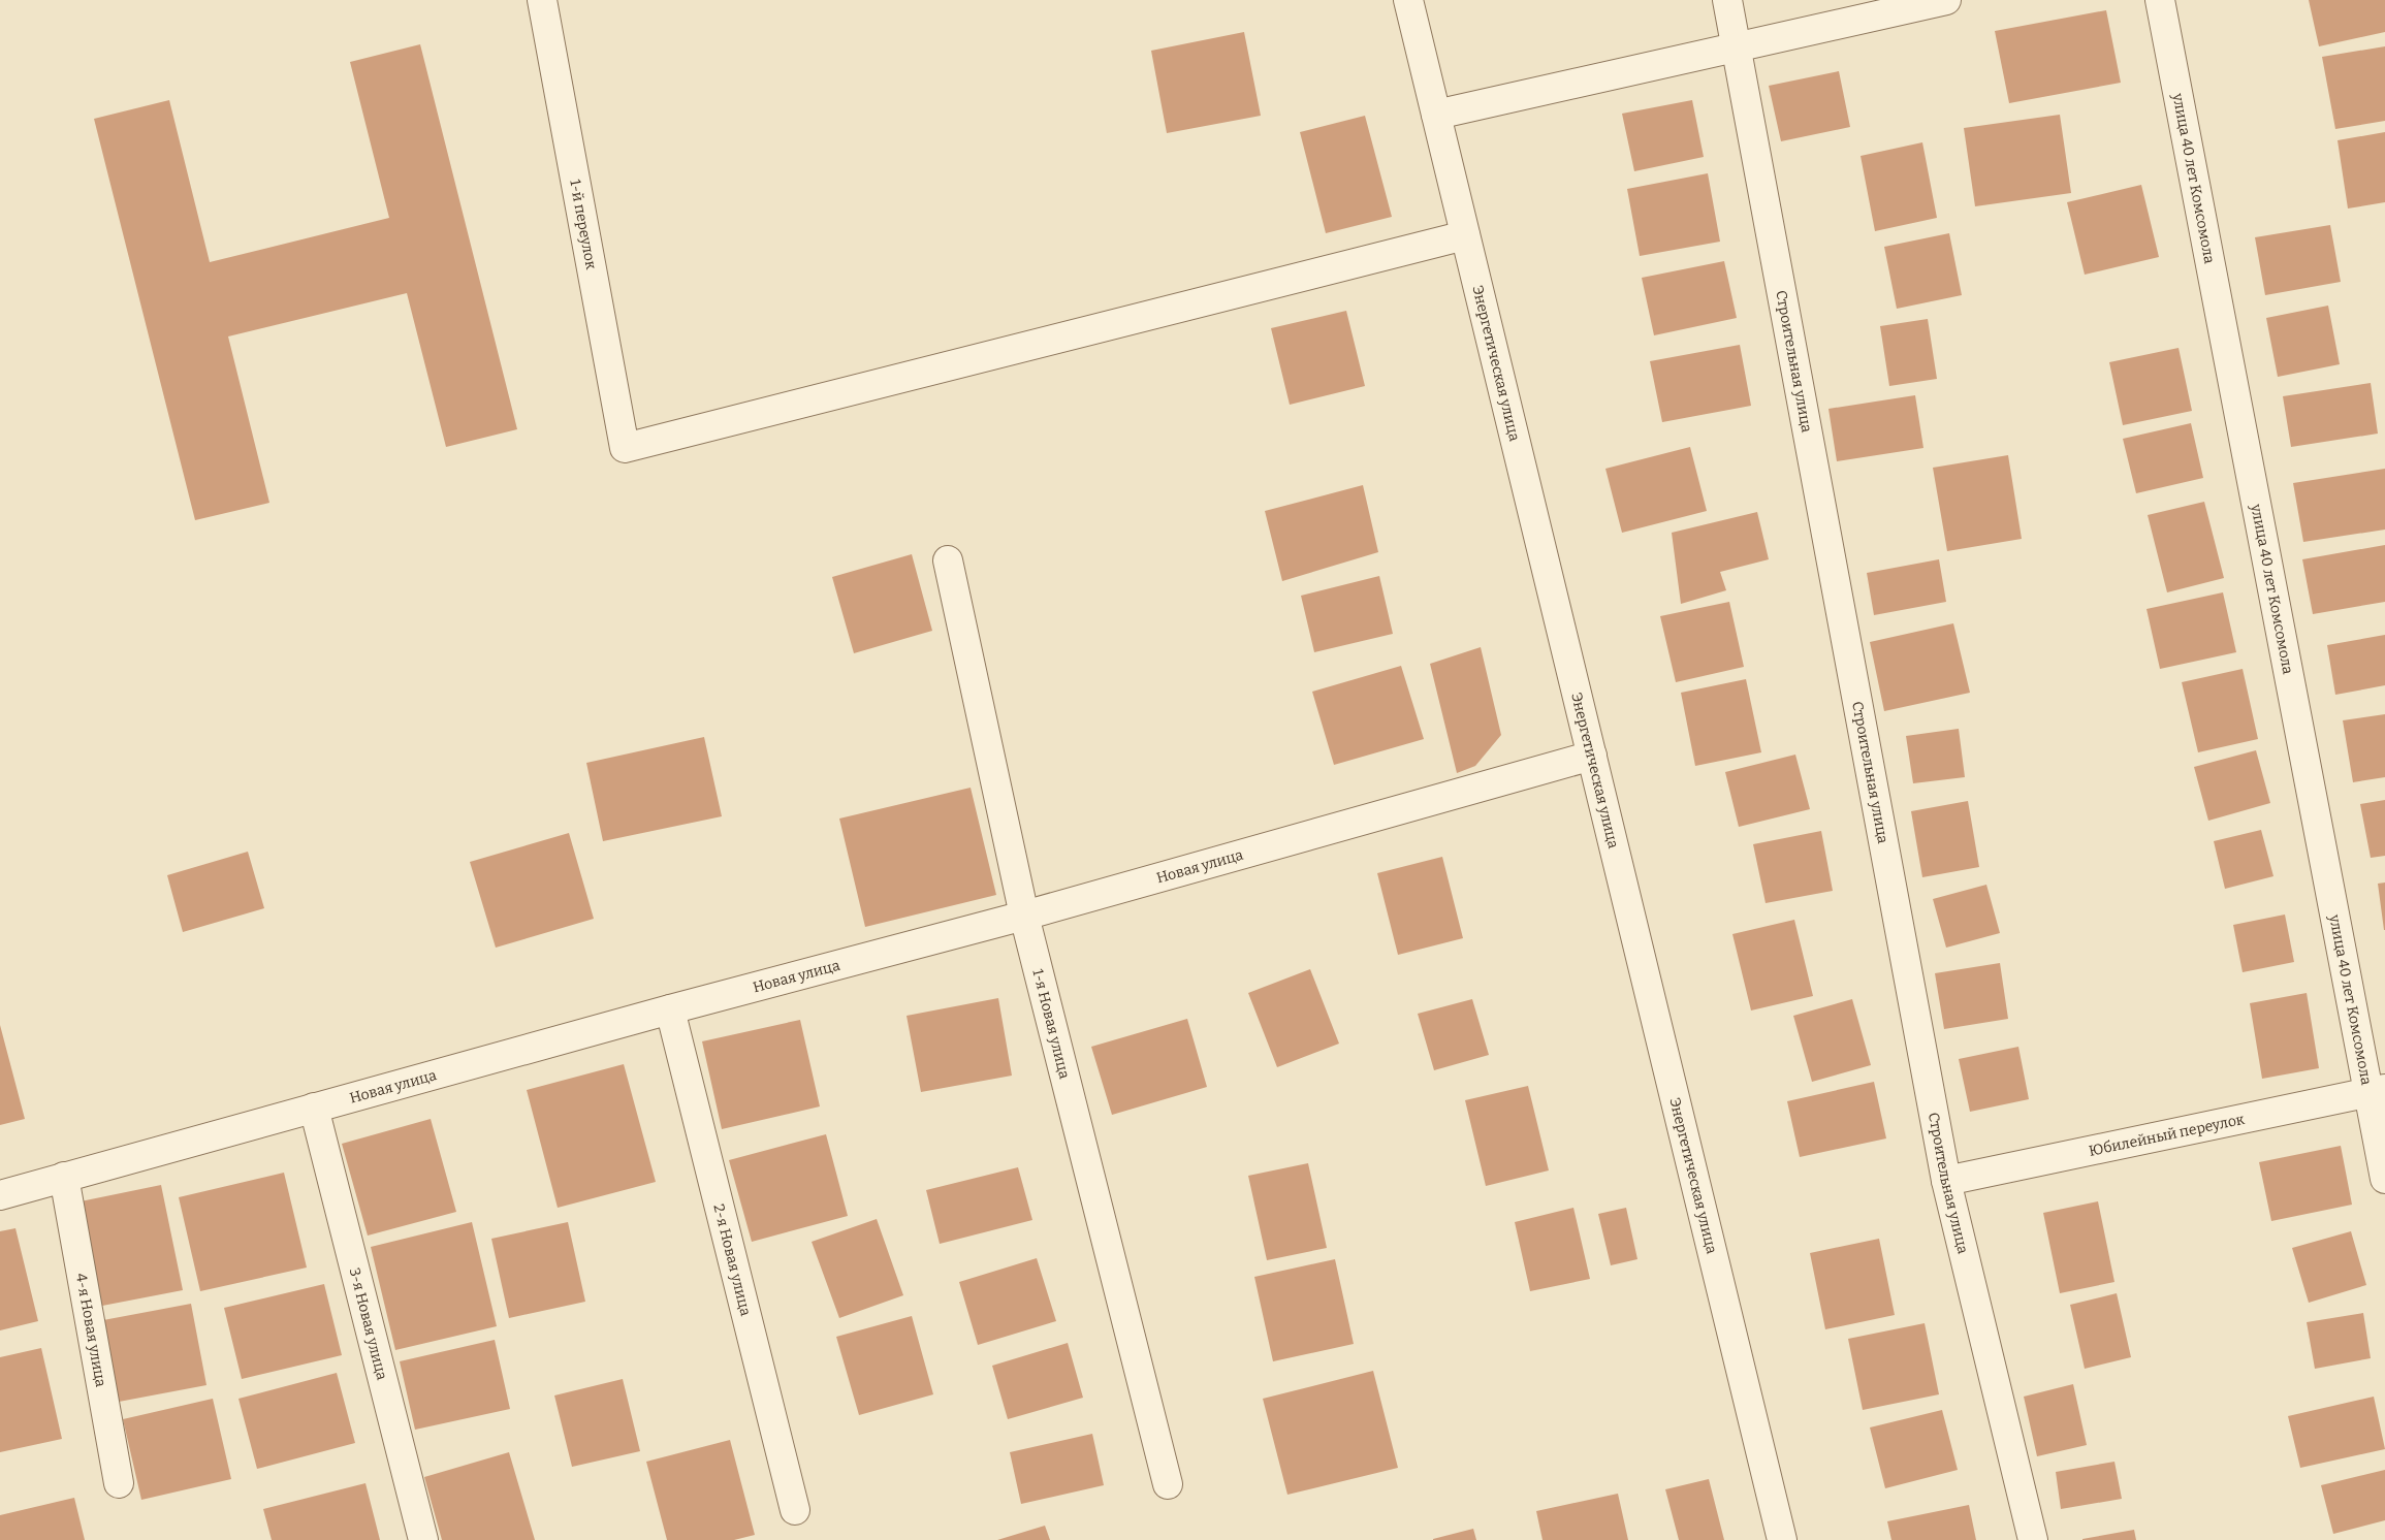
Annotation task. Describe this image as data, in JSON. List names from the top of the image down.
{
  "streets": {
    "street": [
      "улица 40 лет Комсомола",
      "1-й переулок",
      "Строительная улица",
      "Энергетическая улица",
      "Новая улица",
      "1-я Новая улица",
      "Юбилейный переулок",
      "2-я Новая улица",
      "3-я Новая улица",
      "4-я Новая улица"
    ]
  },
  "crossings": [
    ["улица 40 лет Комсомола", "Юбилейный переулок"],
    ["1-й переулок", "Энергетическая улица"],
    ["Строительная улица", "Юбилейный переулок"],
    ["Энергетическая улица", "Новая улица"],
    ["Новая улица", "1-я Новая улица"],
    ["Новая улица", "2-я Новая улица"],
    ["Новая улица", "3-я Новая улица"],
    ["Новая улица", "4-я Новая улица"]
  ]
}
